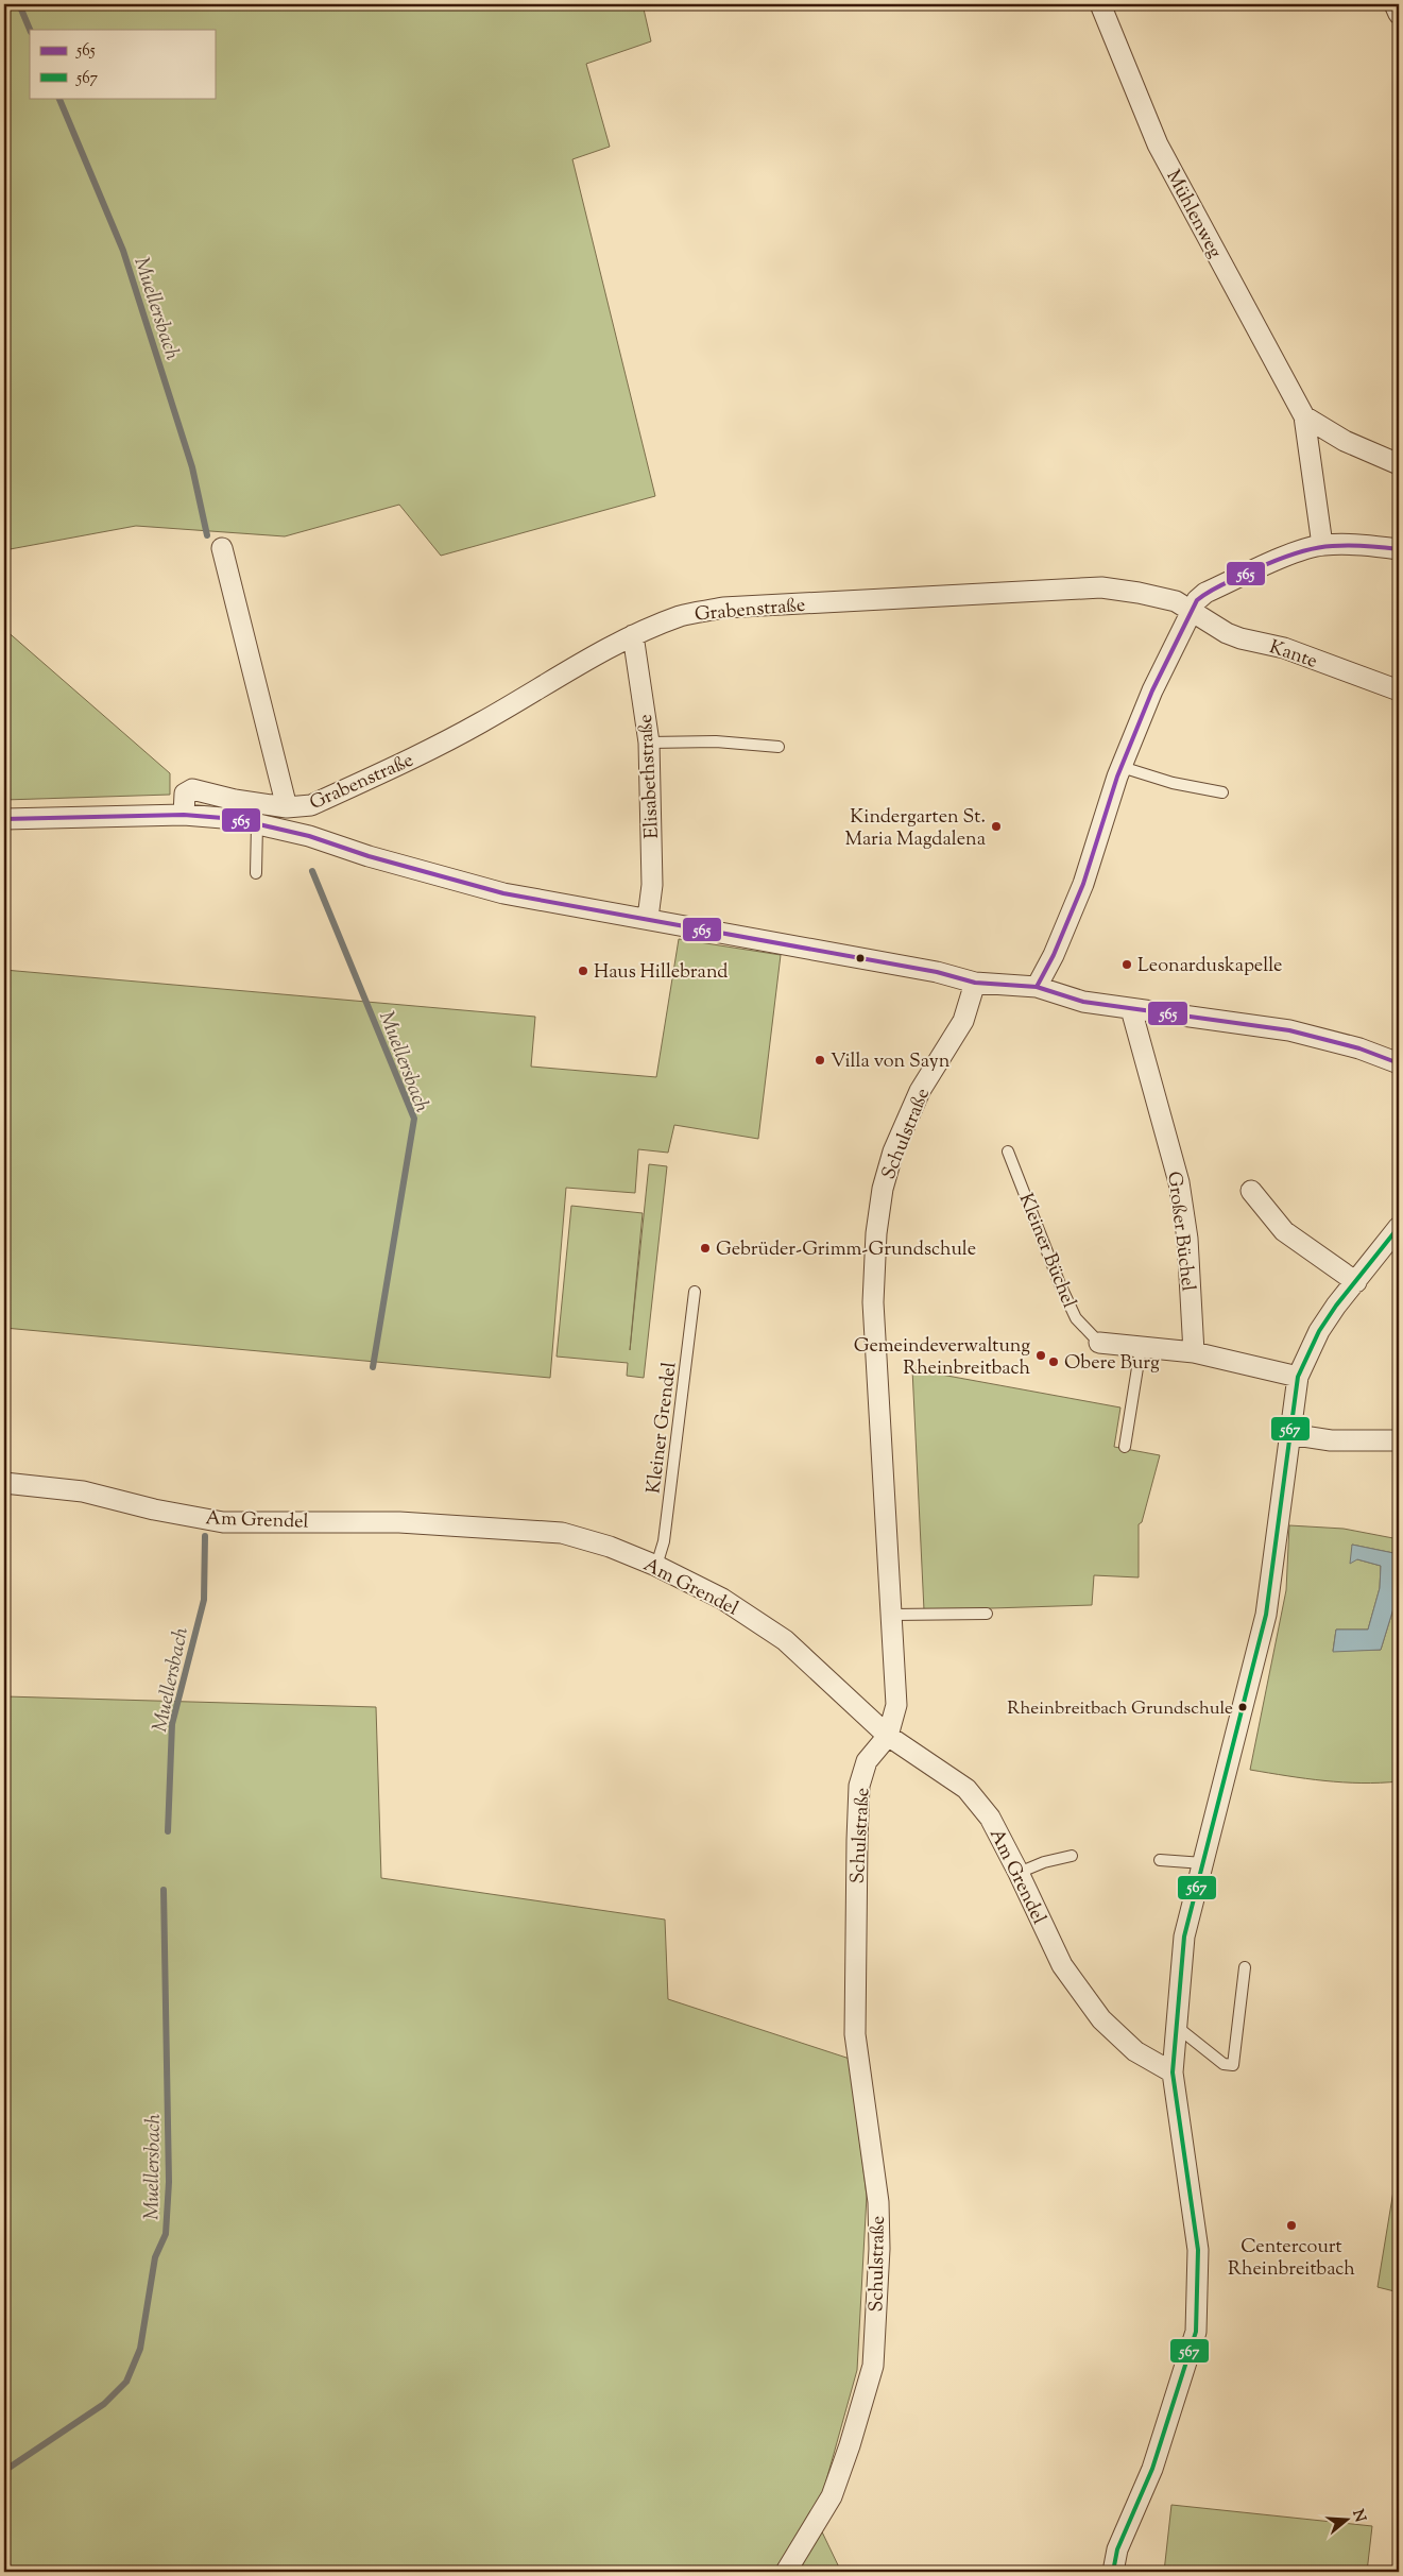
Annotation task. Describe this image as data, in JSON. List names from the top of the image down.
{
  "streets": {
    "street": [
      "Mühlenweg",
      "Grabenstraße",
      "Kante",
      "Elisabethstraße",
      "Schulstraße",
      "Großer Büchel",
      "Kleiner Büchel",
      "Am Grendel"
    ],
    "lane": ["Kleiner Grendel"]
  },
  "crossings": [
    ["Grabenstraße", "Kante"],
    ["Grabenstraße", "Elisabethstraße"],
    ["Schulstraße", "Am Grendel"],
    ["Großer Büchel", "Kleiner Büchel"],
    ["Kleiner Grendel", "Am Grendel"]
  ],
  "water": ["Muellersbach"],
  "places": [
    "Kindergarten St. Maria Magdalena",
    "Leonarduskapelle",
    "Haus Hillebrand",
    "Villa von Sayn",
    "Gebrüder-Grimm-Grundschule",
    "Gemeindeverwaltung Rheinbreitbach",
    "Obere Burg",
    "Rheinbreitbach Grundschule",
    "Centercourt Rheinbreitbach"
  ],
  "lines": ["transit line 565", "transit line 567"],
  "legend": ["565", "567"],
  "north": "right"
}
